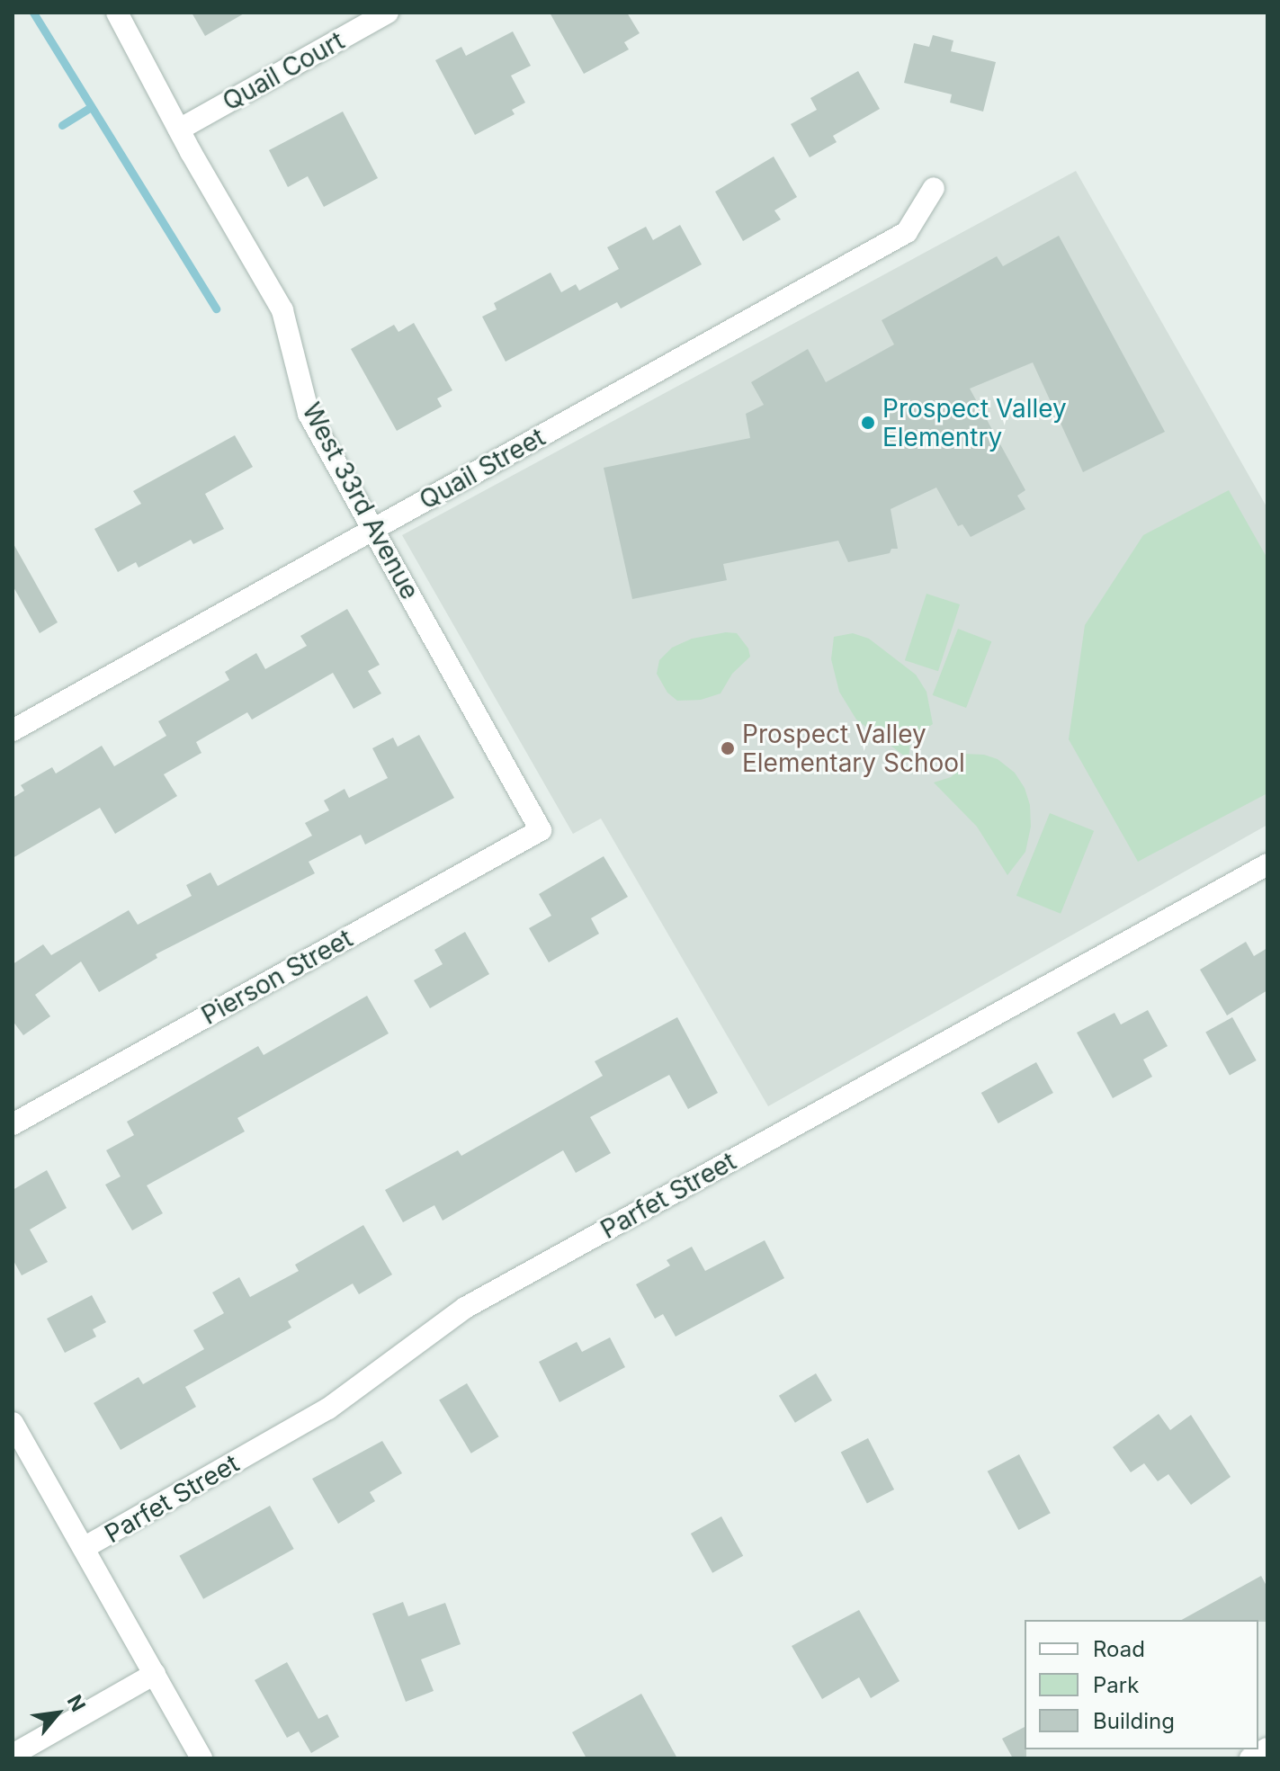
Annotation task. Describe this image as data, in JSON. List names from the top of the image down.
{
  "streets": {
    "street": [
      "Quail Court",
      "Quail Street",
      "West 33rd Avenue",
      "Pierson Street",
      "Parfet Street"
    ]
  },
  "crossings": [
    ["Quail Court", "West 33rd Avenue"],
    ["Quail Street", "West 33rd Avenue"],
    ["West 33rd Avenue", "Pierson Street"]
  ],
  "places": ["Prospect Valley Elementry", "Prospect Valley Elementary School"],
  "legend": ["Road", "Park", "Building"],
  "north": "top right"
}
